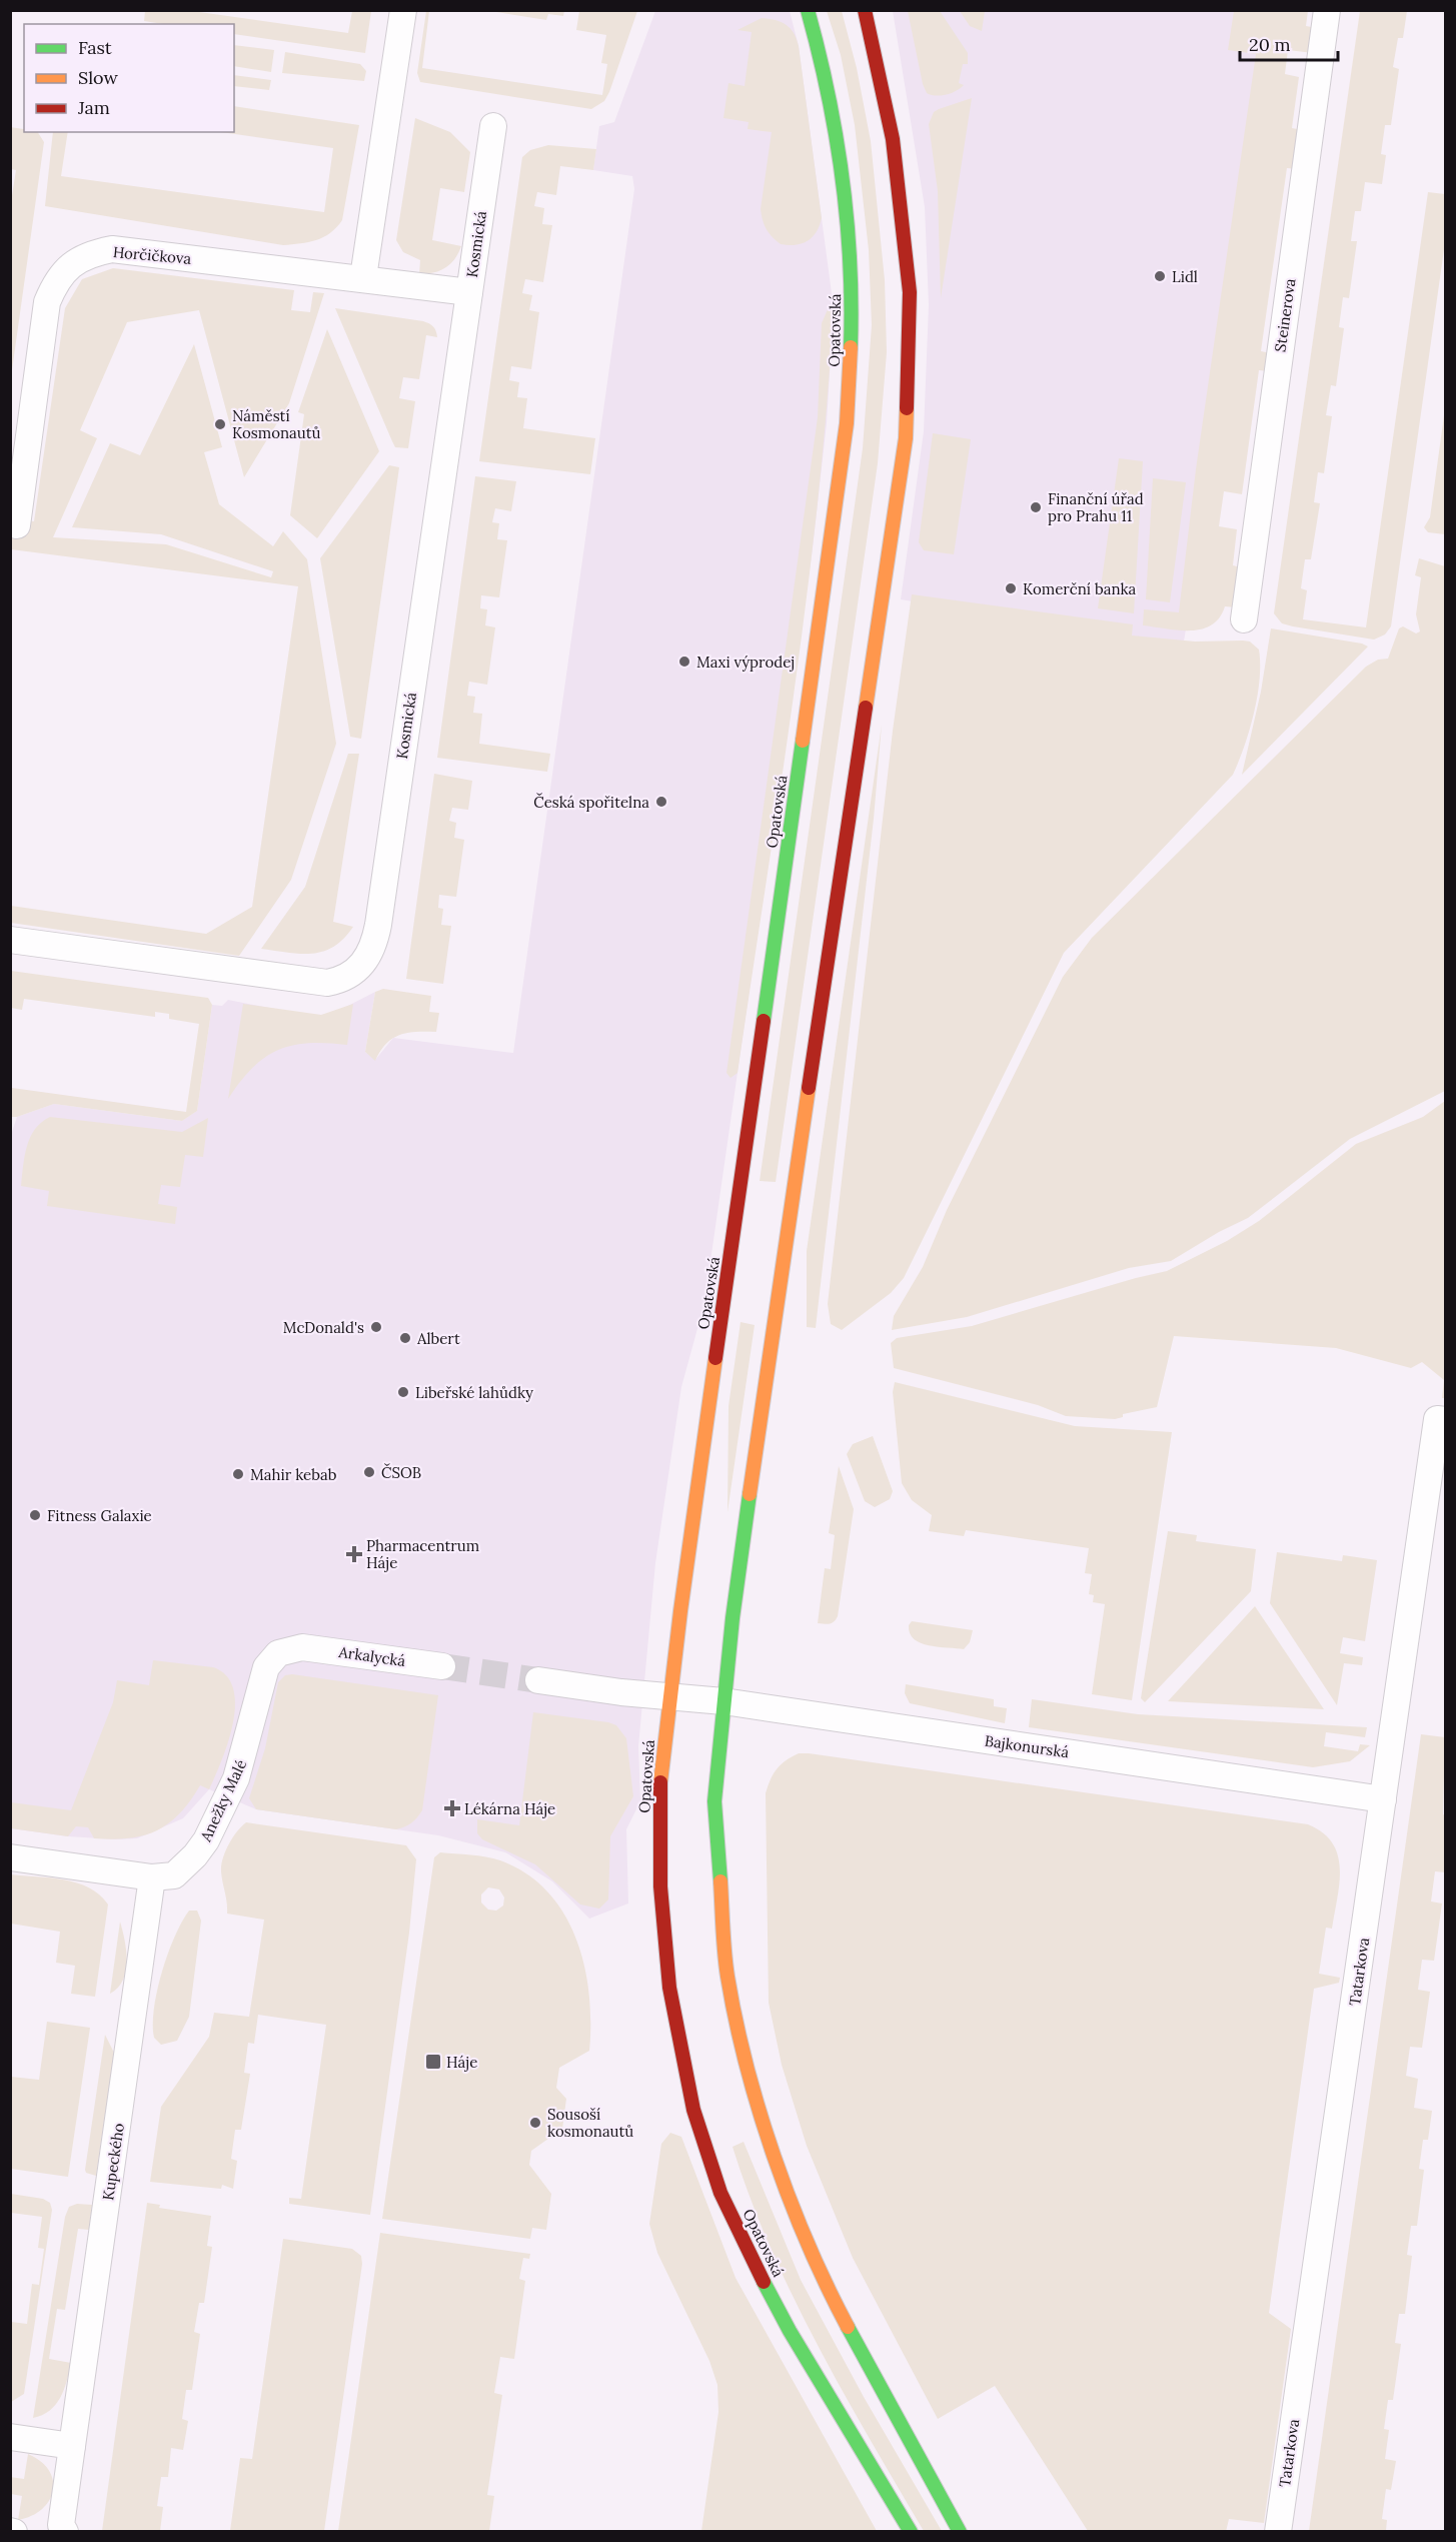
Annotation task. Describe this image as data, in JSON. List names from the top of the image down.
{
  "streets": {
    "main road": ["Opatovská"],
    "street": [
      "Kosmická",
      "Horčičkova",
      "Steinerova",
      "Arkalycká",
      "Bajkonurská",
      "Anežky Malé",
      "Tatarkova",
      "Kupeckého"
    ]
  },
  "crossings": [
    ["Kosmická", "Horčičkova"],
    ["Opatovská", "Bajkonurská"],
    ["Arkalycká", "Anežky Malé"],
    ["Bajkonurská", "Tatarkova"],
    ["Anežky Malé", "Kupeckého"]
  ],
  "places": {
    "other": [
      "Lidl",
      "Náměstí Kosmonautů",
      "Finanční úřad pro Prahu 11",
      "Komerční banka",
      "Maxi výprodej",
      "Česká spořitelna",
      "McDonald's",
      "Albert",
      "Libeřské lahůdky",
      "ČSOB",
      "Mahir kebab",
      "Fitness Galaxie",
      "Sousoší kosmonautů"
    ],
    "health": ["Pharmacentrum Háje", "Lékárna Háje"],
    "transit": ["Háje"]
  },
  "legend": ["Fast", "Slow", "Jam"],
  "scale_bar": "20 m"
}
